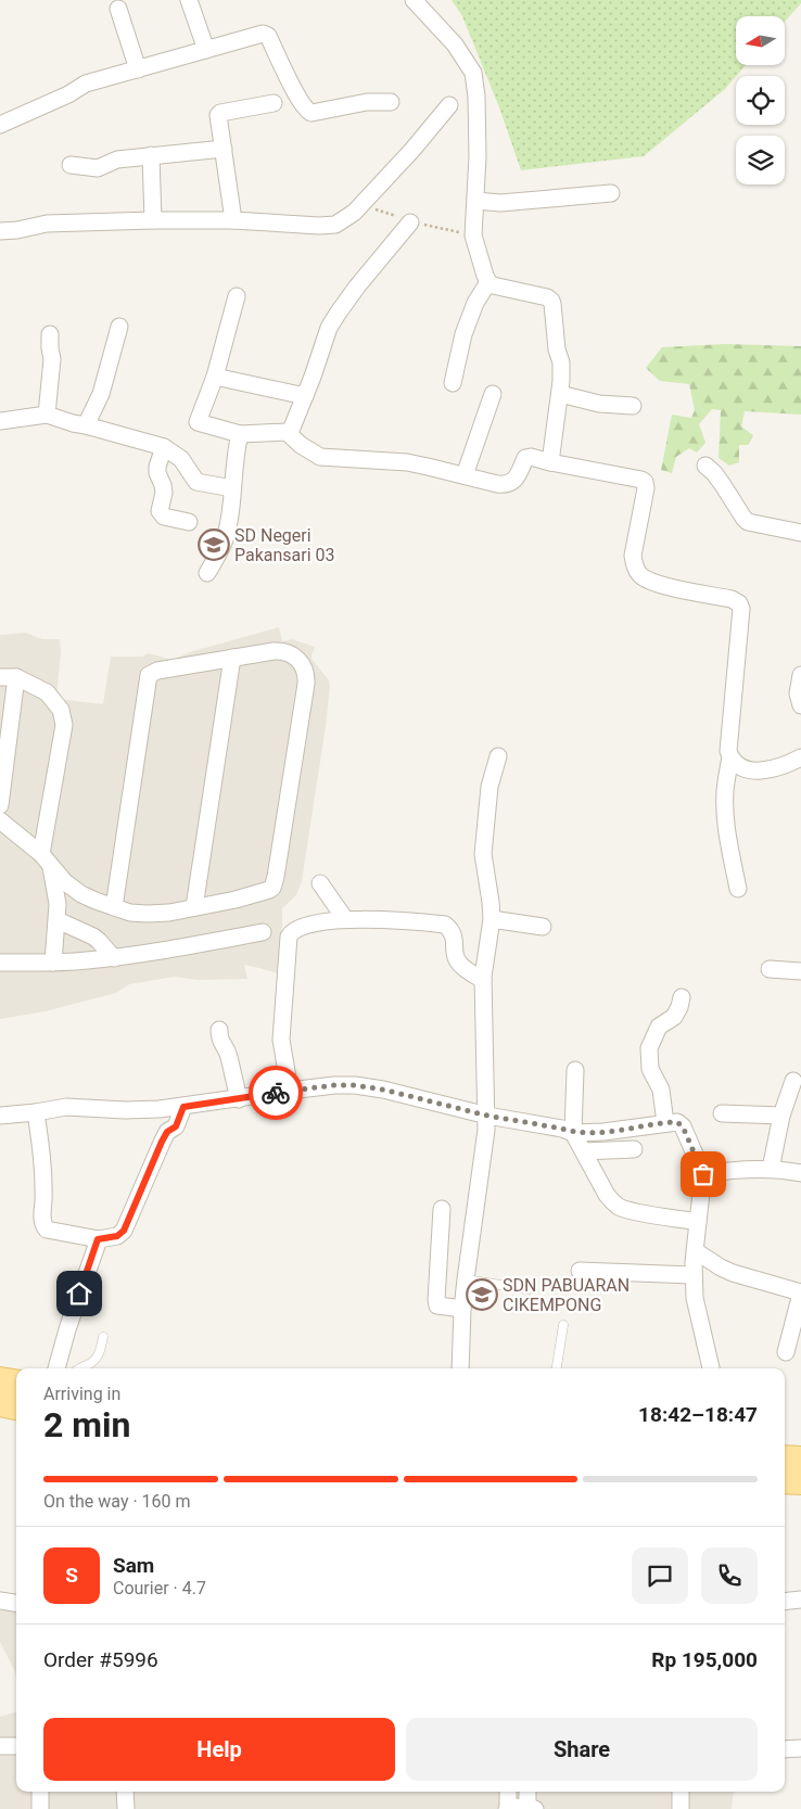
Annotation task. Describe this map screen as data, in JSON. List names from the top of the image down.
{
  "places": {
    "school or university": ["SD Negeri Pakansari 03", "SDN PABUARAN CIKEMPONG"]
  },
  "north": "left",
  "page": {
    "heading": ["2 min", "Arriving in", "18:42–18:47"],
    "panel": [
      "Sam",
      "Courier · 4.7",
      "Order #5996",
      "Rp 195,000"
    ],
    "bar": "On the way · 160 m",
    "round": "S",
    "buttons": ["Help", "Share"]
  }
}
